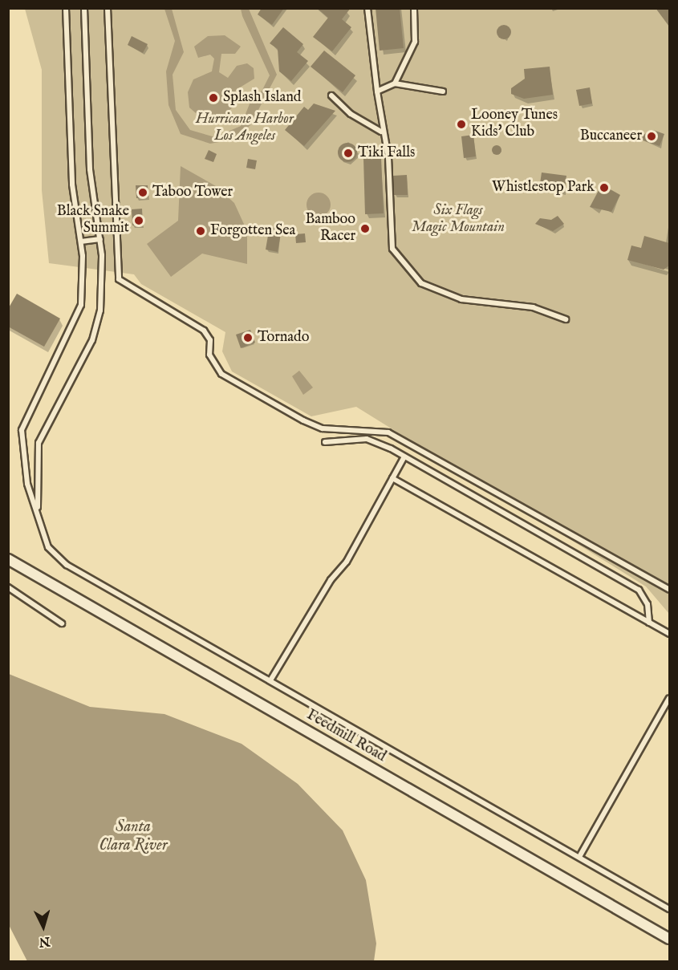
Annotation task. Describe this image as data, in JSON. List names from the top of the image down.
{
  "streets": {
    "street": ["Feedmill Road"]
  },
  "water": ["Santa Clara River"],
  "parks": ["Hurricane Harbor Los Angeles", "Six Flags Magic Mountain"],
  "places": [
    "Splash Island",
    "Looney Tunes Kids' Club",
    "Buccaneer",
    "Tiki Falls",
    "Whistlestop Park",
    "Taboo Tower",
    "Black Snake Summit",
    "Bamboo Racer",
    "Forgotten Sea",
    "Tornado"
  ],
  "north": "bottom"
}
